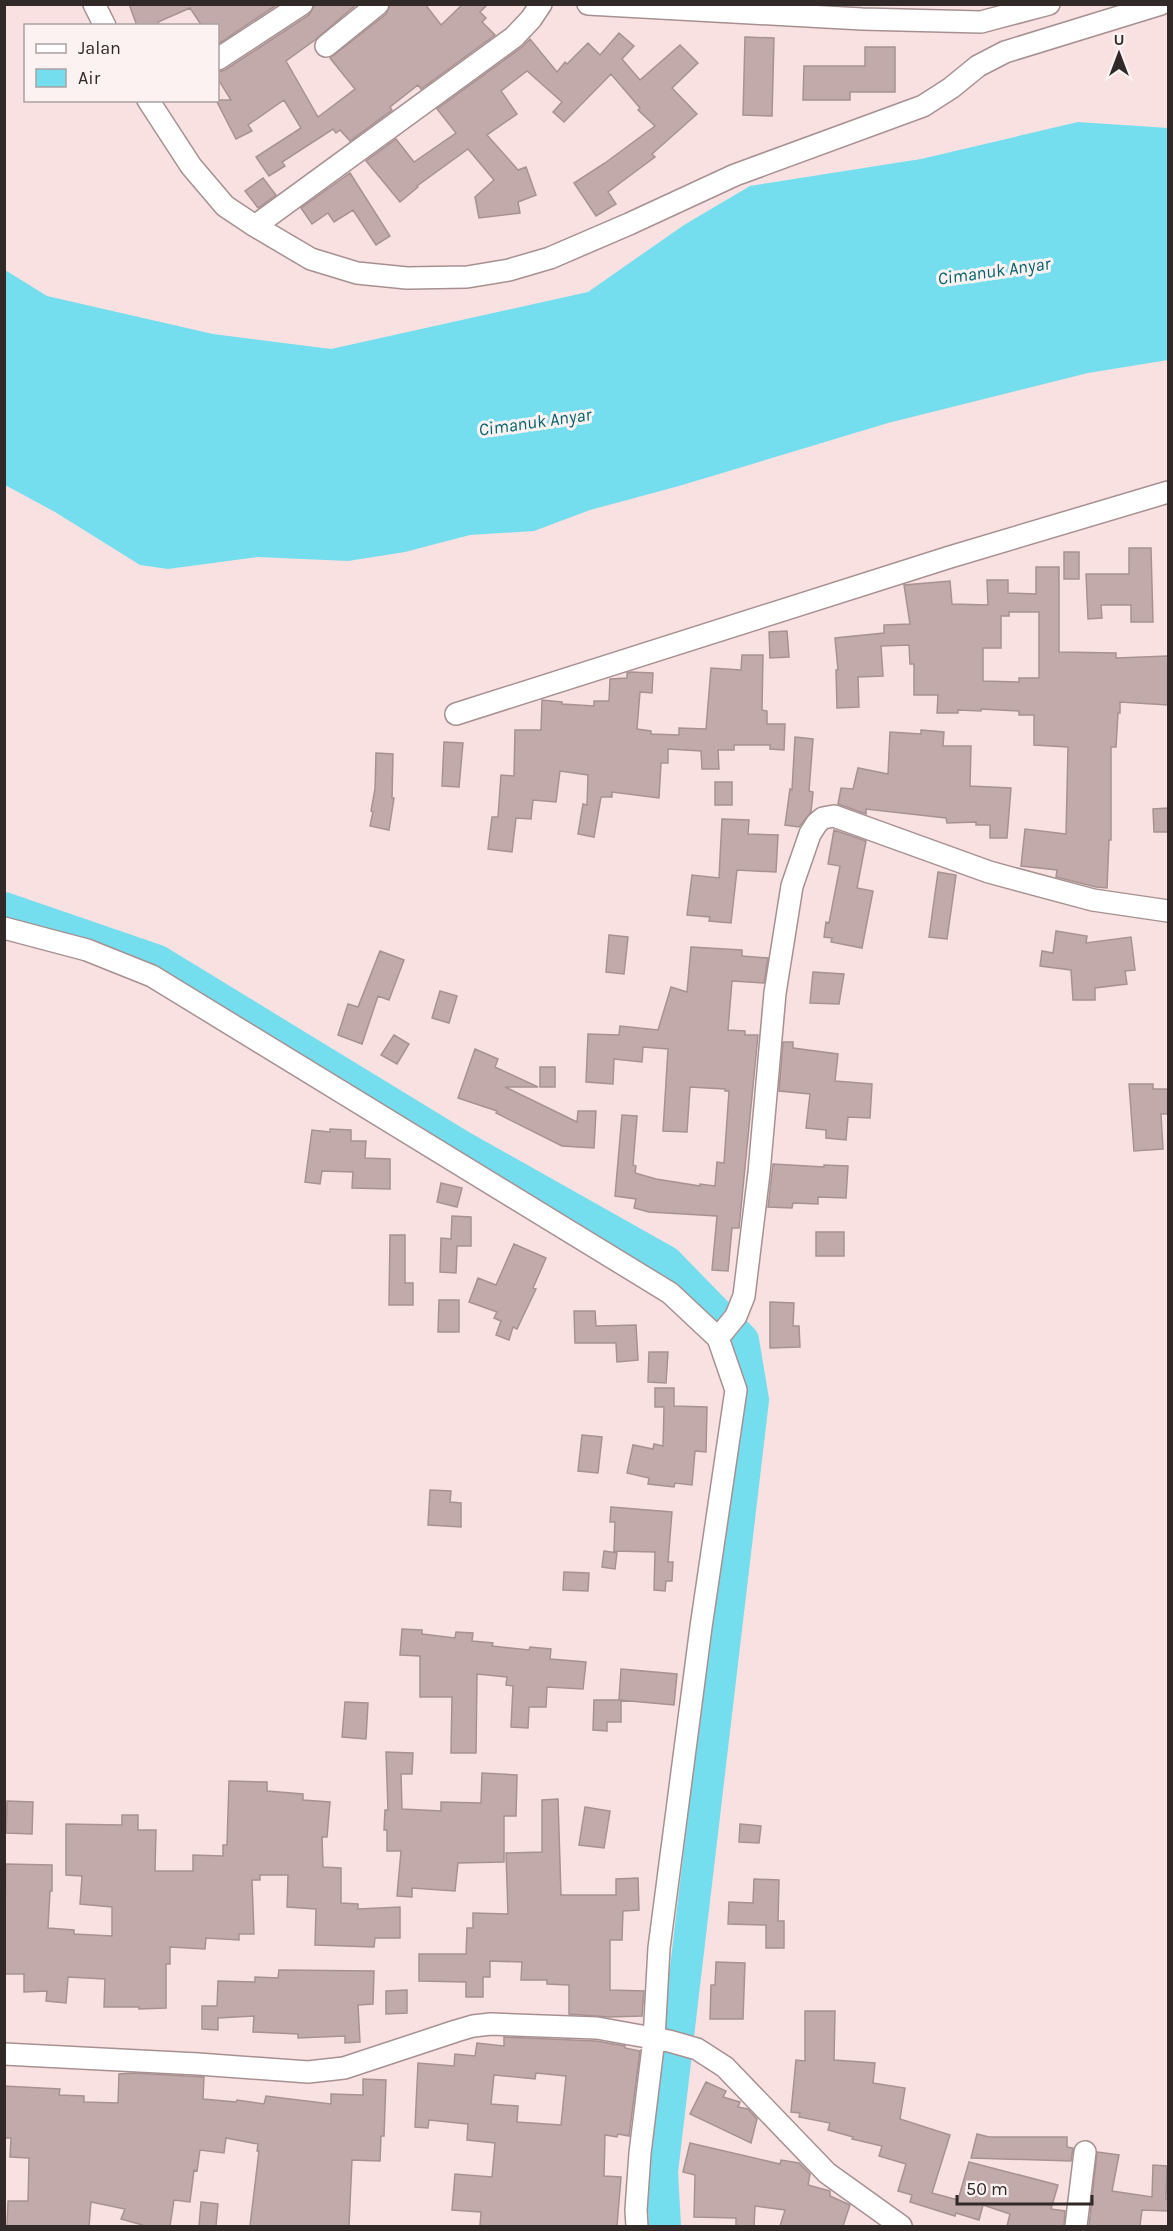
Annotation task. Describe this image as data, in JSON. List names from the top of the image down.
{
  "water": ["Cimanuk Anyar"],
  "legend": ["Jalan", "Air"],
  "scale_bar": "50 m",
  "north": "top"
}
